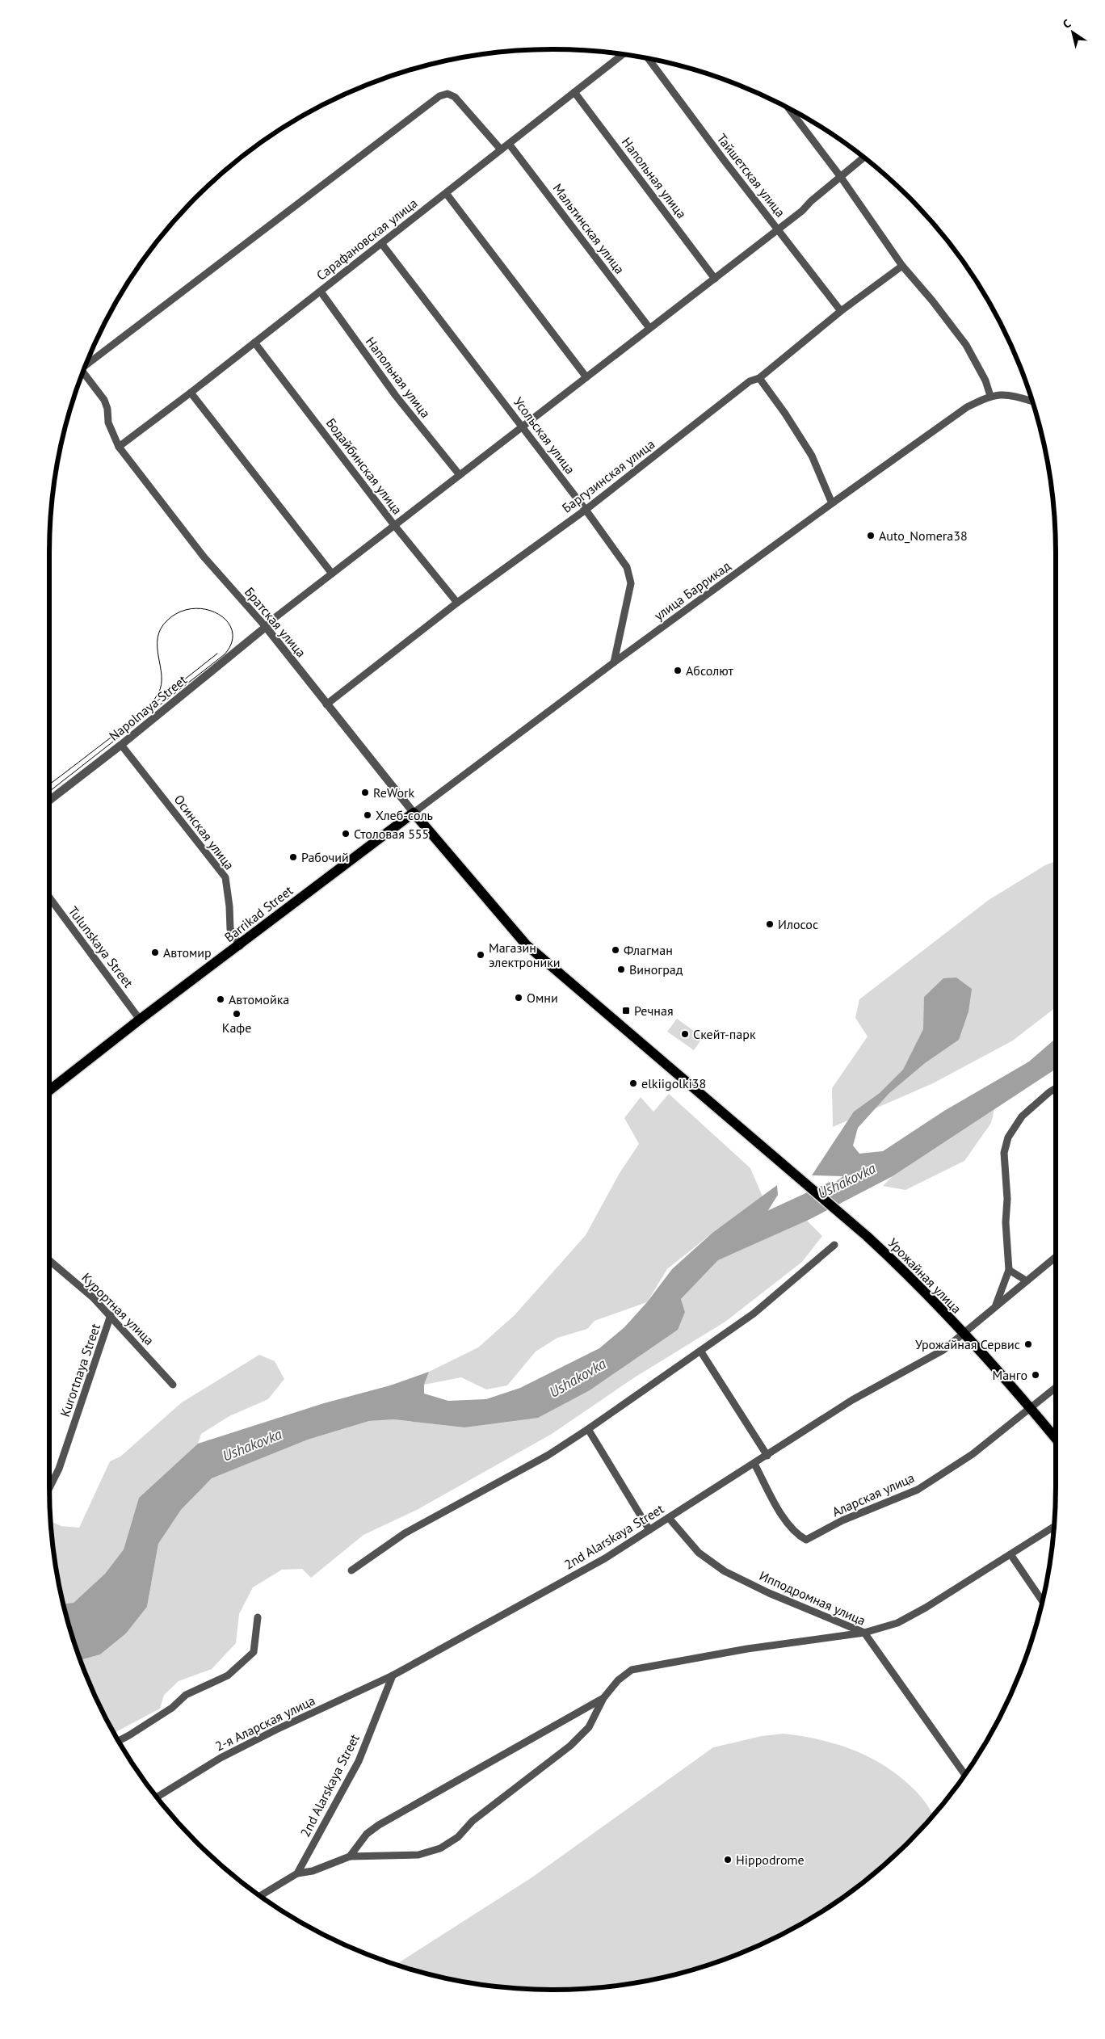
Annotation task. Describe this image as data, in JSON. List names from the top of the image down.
{
  "streets": {
    "main road": ["Barrikad Street", "Урожайная улица"],
    "street": [
      "Тайшетская улица",
      "Напольная улица",
      "Мальтинская улица",
      "Сарафановская улица",
      "Усольская улица",
      "Бодайбинская улица",
      "Баргузинская улица",
      "улица Баррикад",
      "Братская улица",
      "Napolnaya Street",
      "Осинская улица",
      "Tulunskaya Street",
      "Курортная улица",
      "Kurortnaya Street",
      "Аларская улица",
      "2nd Alarskaya Street",
      "Ипподромная улица",
      "2-я Аларская улица"
    ]
  },
  "crossings": [
    ["Тайшетская улица", "Баргузинская улица"],
    ["Напольная улица", "Сарафановская улица"],
    ["Мальтинская улица", "Сарафановская улица"],
    ["Сарафановская улица", "Усольская улица"],
    ["Сарафановская улица", "Бодайбинская улица"],
    ["Сарафановская улица", "Братская улица"],
    ["Усольская улица", "Баргузинская улица"],
    ["Усольская улица", "улица Баррикад"],
    ["Бодайбинская улица", "Баргузинская улица"],
    ["Баргузинская улица", "Братская улица"],
    ["улица Баррикад", "Братская улица"],
    ["улица Баррикад", "Barrikad Street"],
    ["улица Баррикад", "Урожайная улица"],
    ["Братская улица", "Napolnaya Street"],
    ["Братская улица", "Barrikad Street"],
    ["Братская улица", "Урожайная улица"],
    ["Napolnaya Street", "Осинская улица"],
    ["Осинская улица", "Barrikad Street"],
    ["Barrikad Street", "Tulunskaya Street"],
    ["Barrikad Street", "Урожайная улица"],
    ["Урожайная улица", "Аларская улица"],
    ["Урожайная улица", "2nd Alarskaya Street"],
    ["Курортная улица", "Kurortnaya Street"],
    ["Аларская улица", "2nd Alarskaya Street"],
    ["2nd Alarskaya Street", "Ипподромная улица"],
    ["2nd Alarskaya Street", "2-я Аларская улица"]
  ],
  "water": ["Ushakovka"],
  "places": {
    "other": [
      "Auto_Nomera38",
      "Абсолют",
      "ReWork",
      "Хлеб-соль",
      "Столовая 555",
      "Рабочий",
      "Илосос",
      "Флагман",
      "Автомир",
      "Магазин электроники",
      "Виноград",
      "Омни",
      "Автомойка",
      "Кафе",
      "Скейт-парк",
      "elkiigolki38",
      "Урожайная Сервис",
      "Манго",
      "Hippodrome"
    ],
    "transit": ["Речная"]
  },
  "north": "top left"
}
